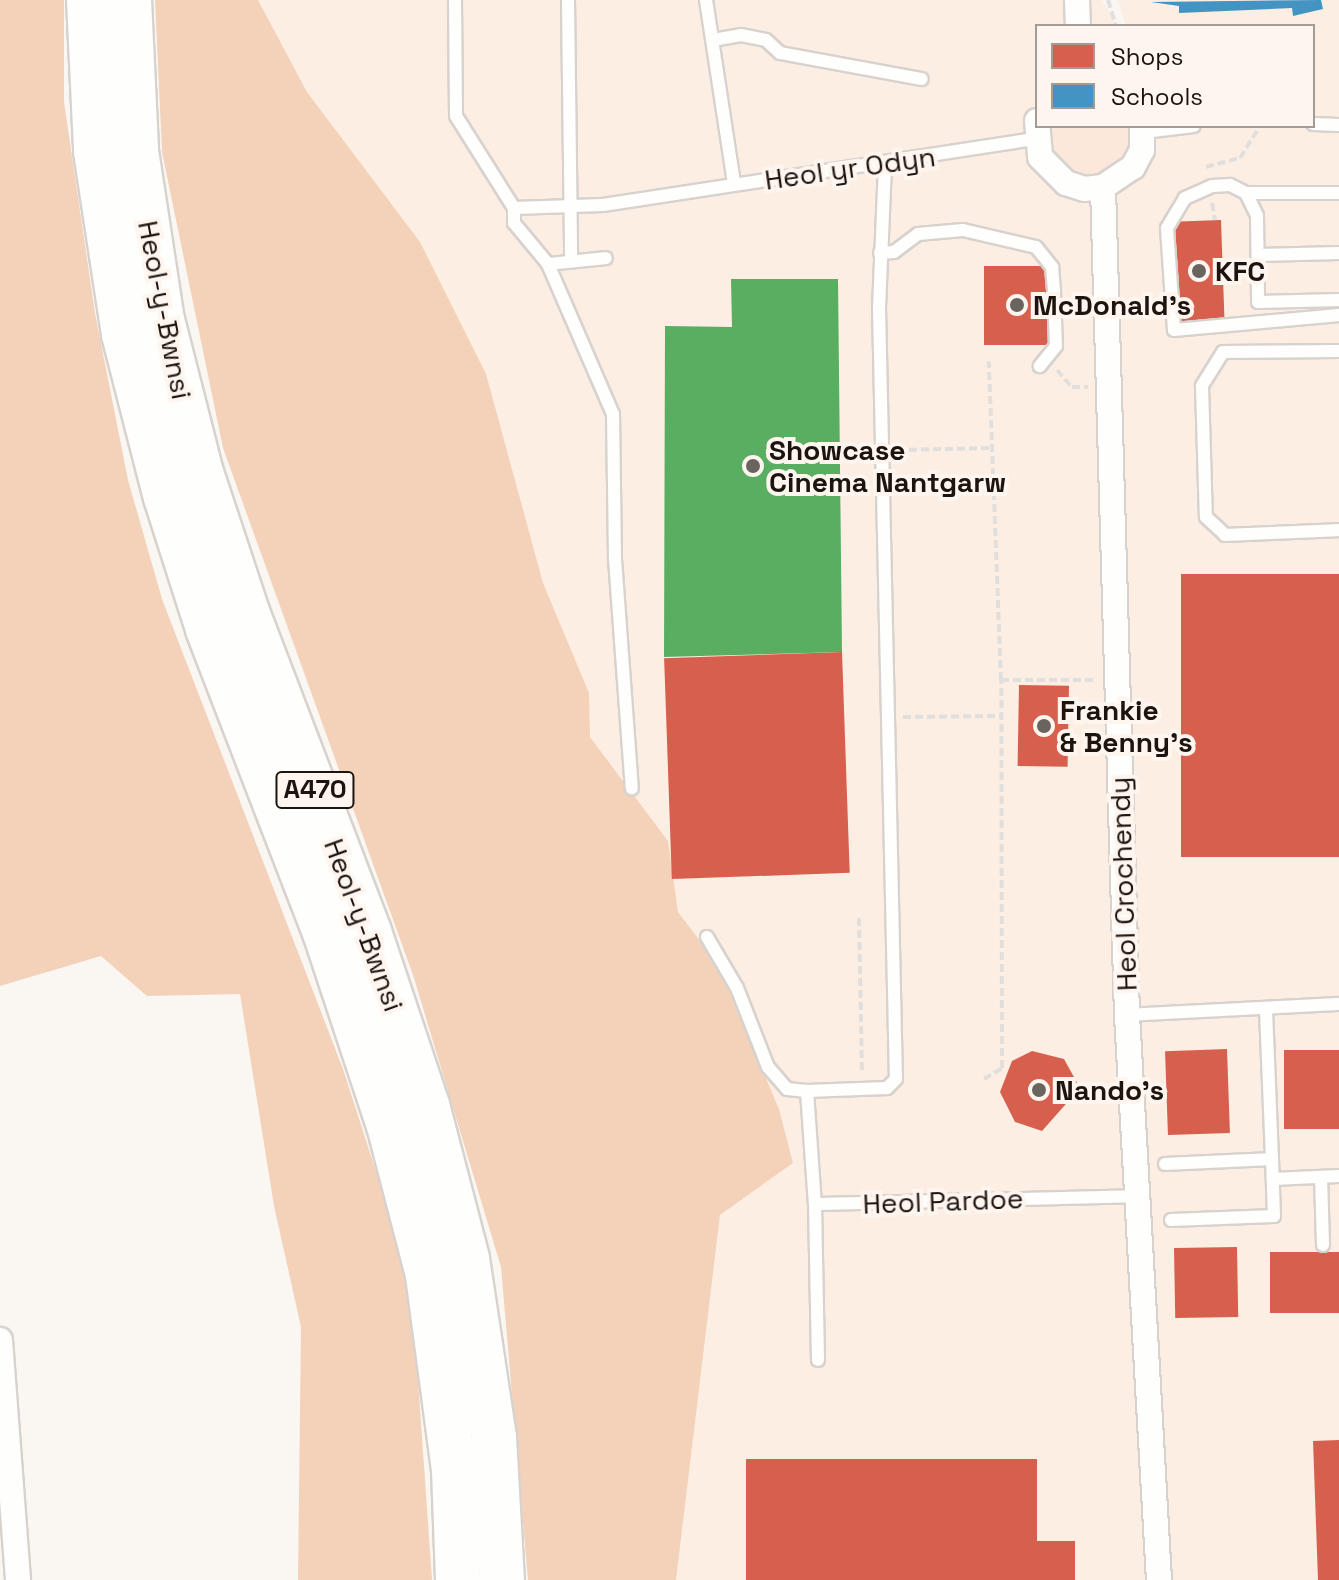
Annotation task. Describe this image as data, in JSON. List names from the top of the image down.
{
  "streets": {
    "highway": ["Heol-y-Bwnsi", "A470"],
    "street": ["Heol Crochendy"],
    "lane": ["Heol yr Odyn", "Heol Pardoe"]
  },
  "crossings": [
    ["Heol Crochendy", "Heol Pardoe"]
  ],
  "places": [
    "KFC",
    "McDonald's",
    "Showcase Cinema Nantgarw",
    "Frankie & Benny's",
    "Nando's"
  ],
  "legend": ["Shops", "Schools"]
}
